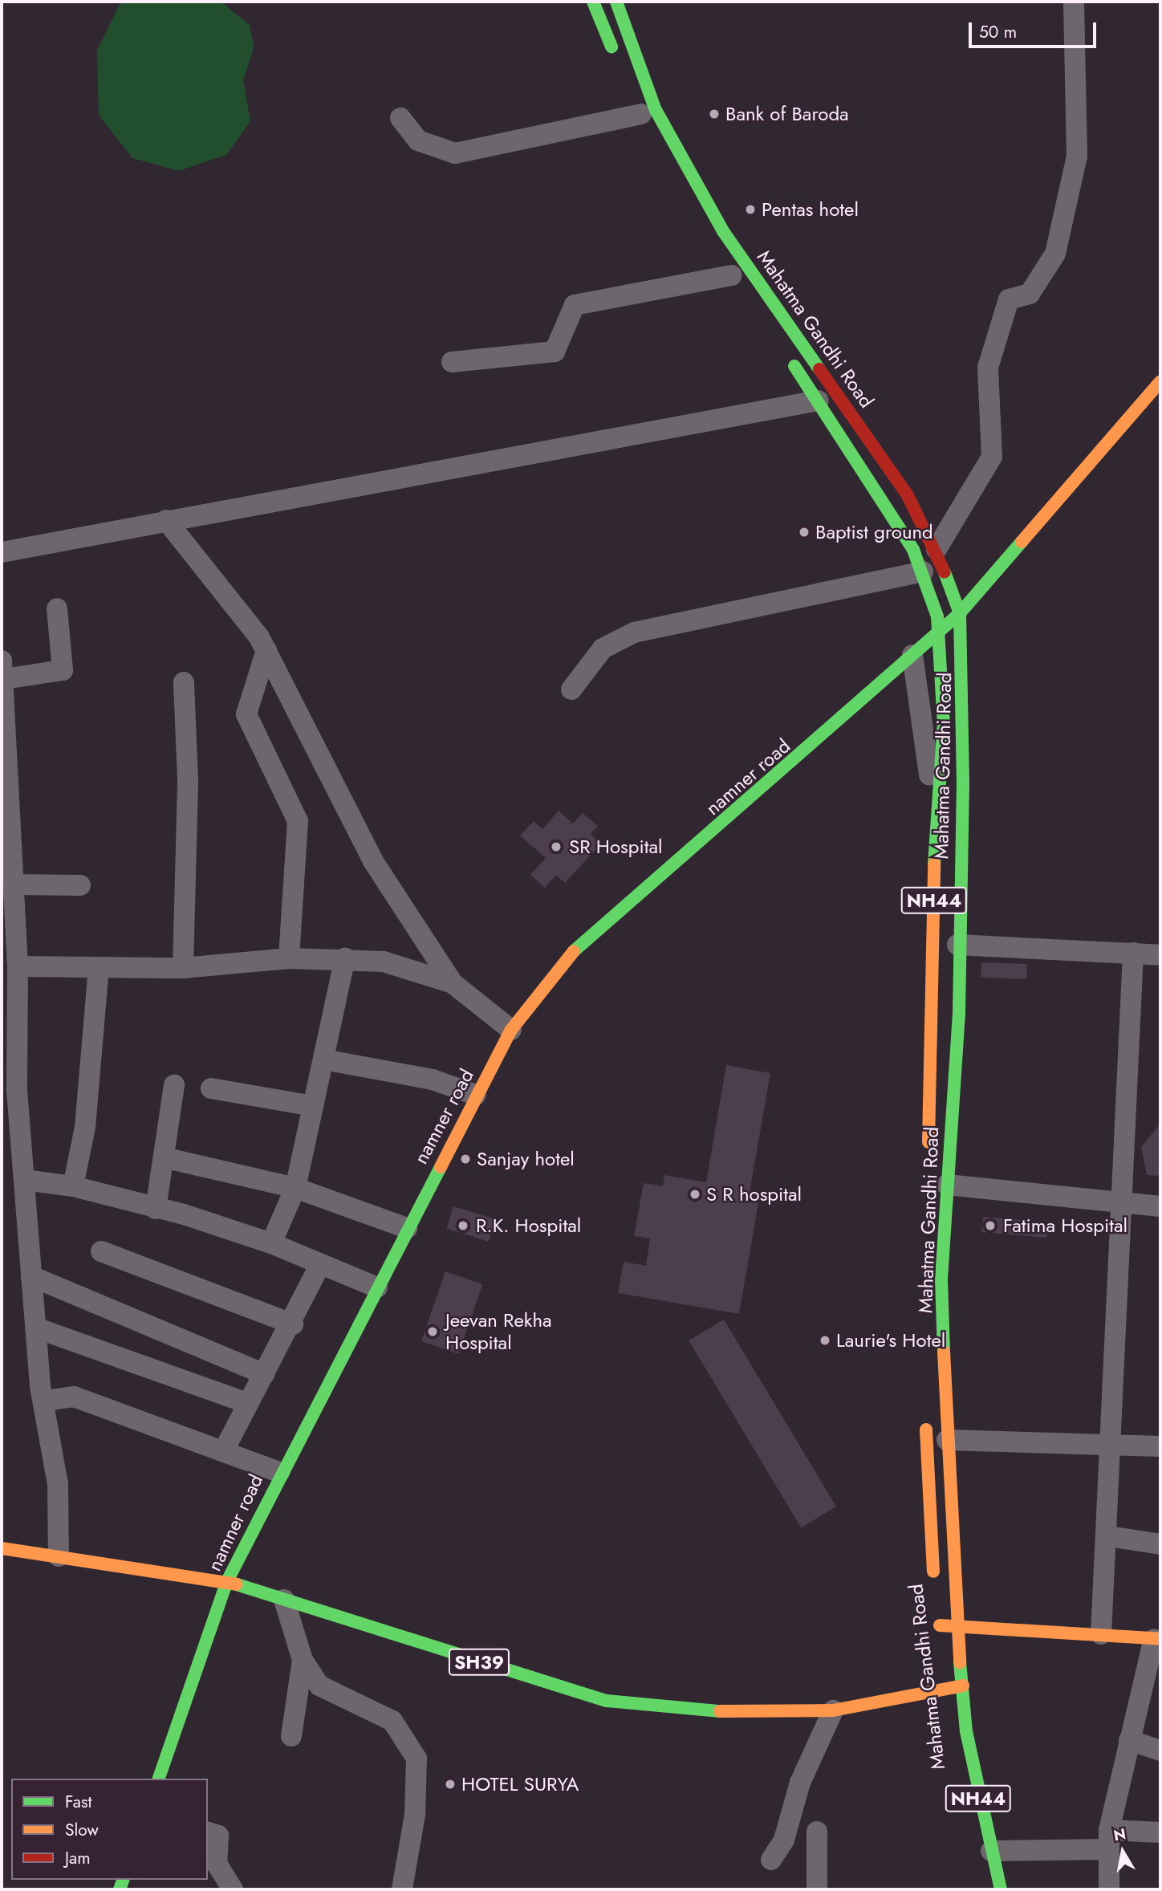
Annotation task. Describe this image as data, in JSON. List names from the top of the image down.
{
  "streets": {
    "main road": [
      "Mahatma Gandhi Road",
      "namner road",
      "NH44",
      "SH39"
    ]
  },
  "crossings": [
    ["Mahatma Gandhi Road", "namner road"],
    ["Mahatma Gandhi Road", "SH39"],
    ["namner road", "SH39"]
  ],
  "places": [
    "Bank of Baroda",
    "Pentas hotel",
    "Baptist ground",
    "SR Hospital",
    "Sanjay hotel",
    "S R hospital",
    "R.K. Hospital",
    "Fatima Hospital",
    "Jeevan Rekha Hospital",
    "Laurie's Hotel",
    "HOTEL SURYA"
  ],
  "legend": ["Fast", "Slow", "Jam"],
  "scale_bar": "50 m",
  "north": "top"
}
